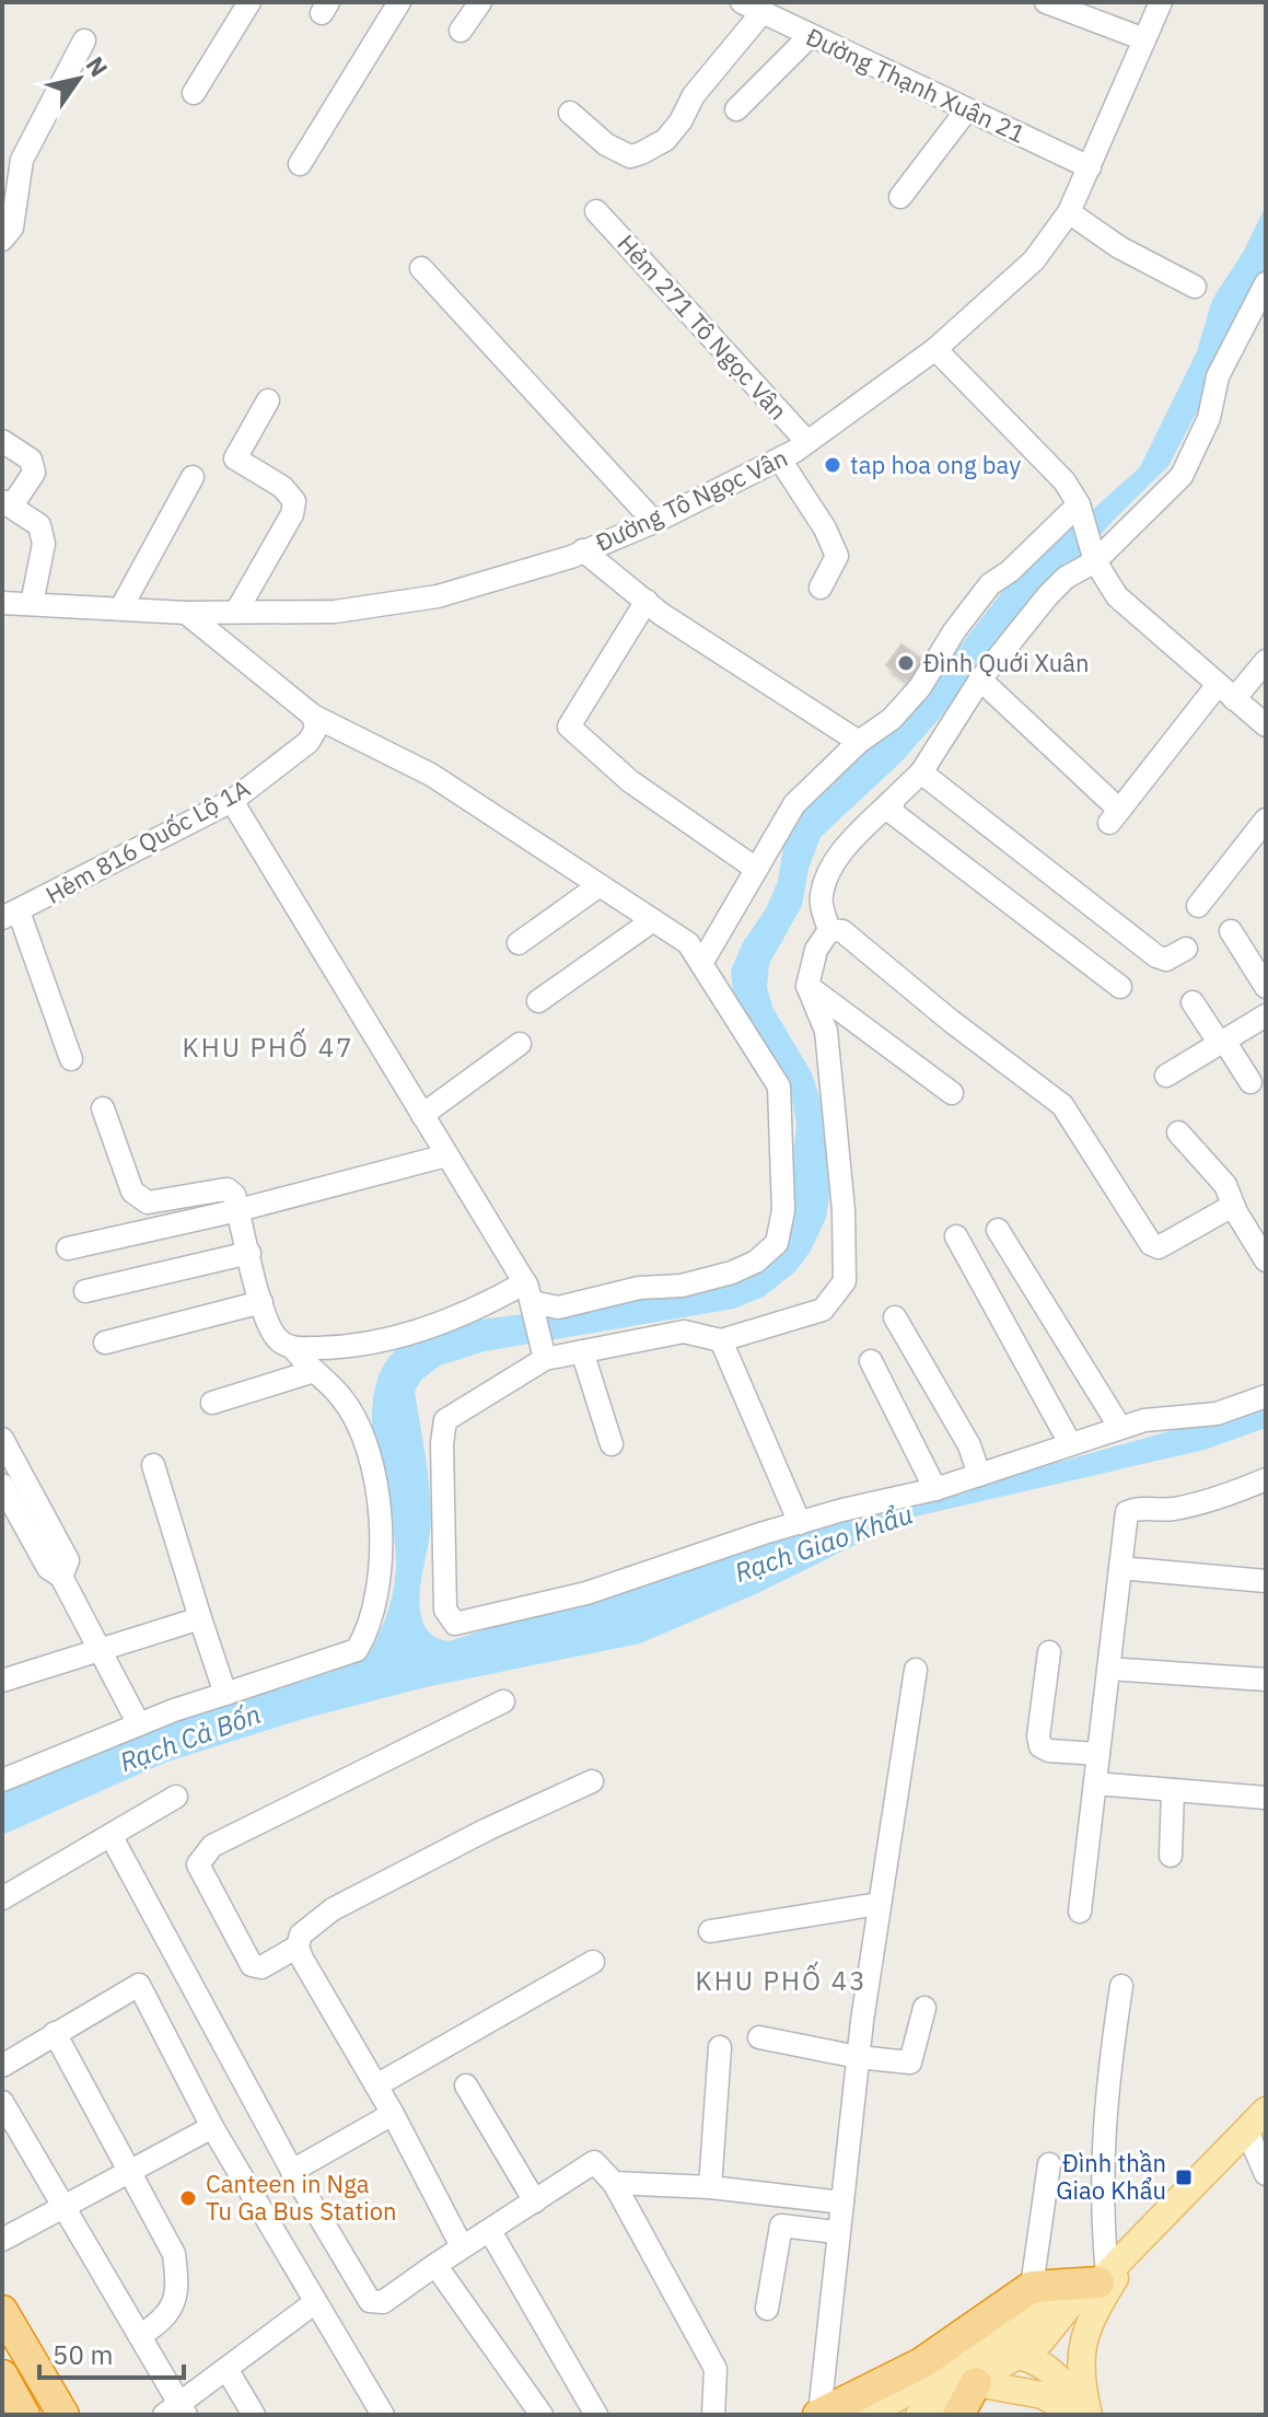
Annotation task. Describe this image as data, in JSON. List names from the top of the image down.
{
  "streets": {
    "street": [
      "Đường Thạnh Xuân 21",
      "Hẻm 271 Tô Ngọc Vân",
      "Đường Tô Ngọc Vân",
      "Hẻm 816 Quốc Lộ 1A"
    ]
  },
  "crossings": [
    ["Đường Thạnh Xuân 21", "Đường Tô Ngọc Vân"],
    ["Hẻm 271 Tô Ngọc Vân", "Đường Tô Ngọc Vân"]
  ],
  "districts": ["KHU PHỐ 47", "KHU PHỐ 43"],
  "water": ["Rạch Giao Khẩu", "Rạch Cả Bốn"],
  "places": {
    "other": ["tap hoa ong bay", "Đình Quới Xuân", "Canteen in Nga Tu Ga Bus Station"],
    "transit": ["Đình thần Giao Khẩu"]
  },
  "scale_bar": "50 m",
  "north": "top right"
}
